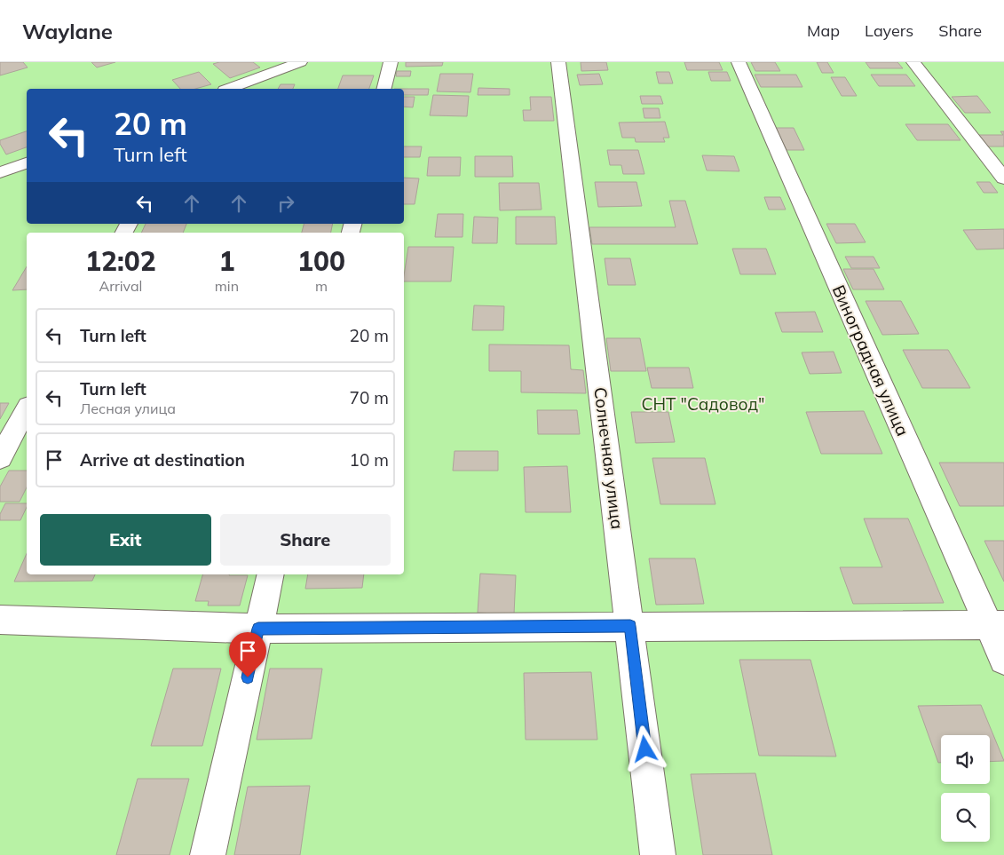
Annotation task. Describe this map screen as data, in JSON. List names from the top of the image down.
{
  "streets": {
    "street": ["Виноградная улица", "Солнечная улица"]
  },
  "parks": ["СНТ \"Садовод\""],
  "page": {
    "header": "Waylane",
    "nav": ["Map", "Layers", "Share"],
    "turn": ["20 m", "Turn left"],
    "eta": [
      "12:02",
      "Arrival",
      "1",
      "min",
      "100",
      "m"
    ],
    "list": [
      {
        "name": "Turn left",
        "value": "20 m"
      },
      {
        "name": "Turn left",
        "note": "Лесная улица",
        "value": "70 m"
      },
      {
        "name": "Arrive at destination",
        "value": "10 m"
      }
    ],
    "buttons": ["Exit", "Share"]
  }
}
